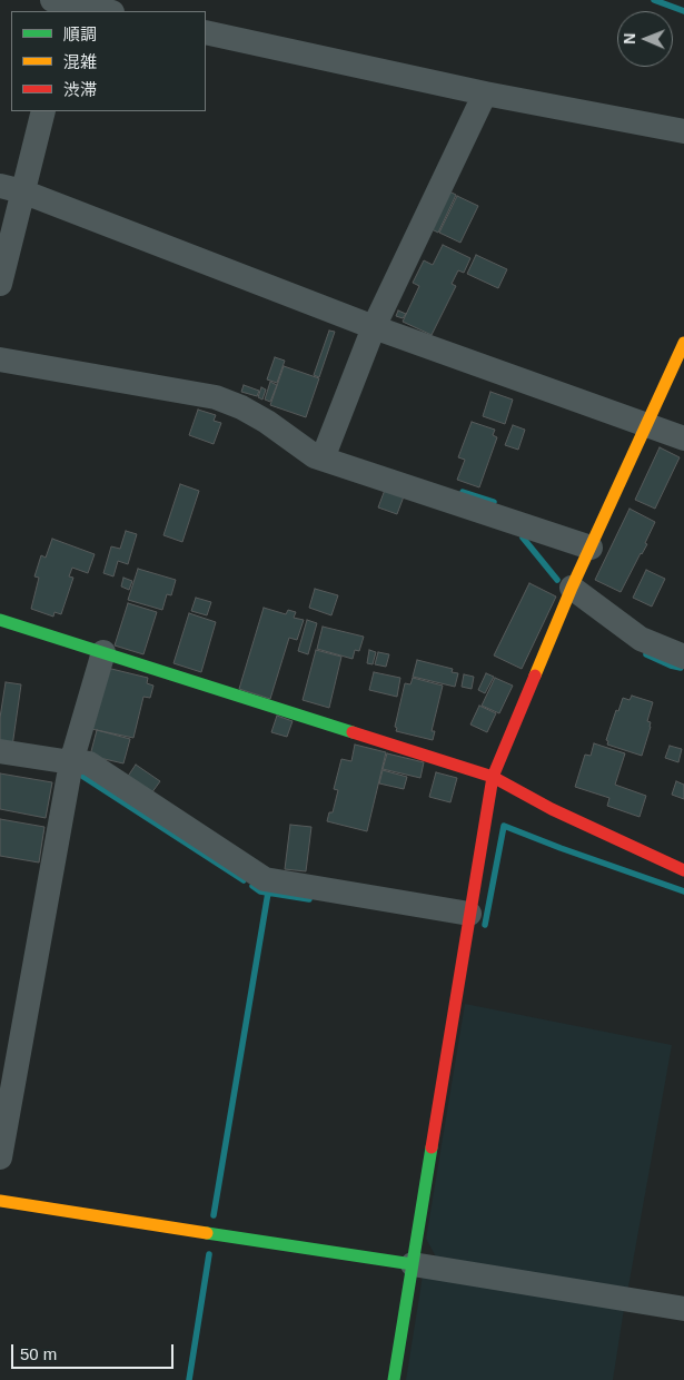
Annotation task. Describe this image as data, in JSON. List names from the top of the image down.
{
  "legend": ["順調", "混雑", "渋滞"],
  "scale_bar": "50 m",
  "north": "left"
}
